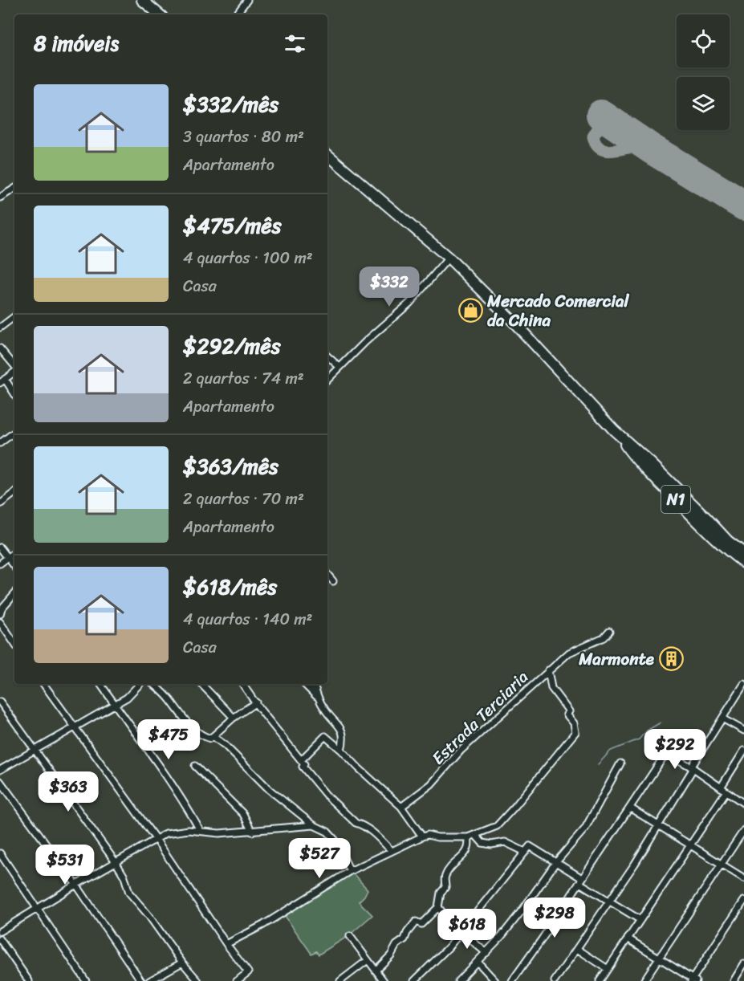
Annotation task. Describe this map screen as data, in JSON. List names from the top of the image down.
{
  "streets": {
    "highway": ["N1"],
    "street": ["Estrada Terciaria"]
  },
  "places": {
    "shop": ["Mercado Comercial da China"],
    "building": ["Marmonte"]
  },
  "page": {
    "heading": "8 imóveis",
    "list": [
      {
        "name": "$332/mês",
        "note": "3 quartos · 80 m² · Apartamento"
      },
      {
        "name": "$475/mês",
        "note": "4 quartos · 100 m² · Casa"
      },
      {
        "name": "$292/mês",
        "note": "2 quartos · 74 m² · Apartamento"
      },
      {
        "name": "$363/mês",
        "note": "2 quartos · 70 m² · Apartamento"
      },
      {
        "name": "$618/mês",
        "note": "4 quartos · 140 m² · Casa"
      }
    ],
    "price": [
      "$332",
      "$475",
      "$292",
      "$363",
      "$527",
      "$531",
      "$298",
      "$618"
    ]
  }
}
